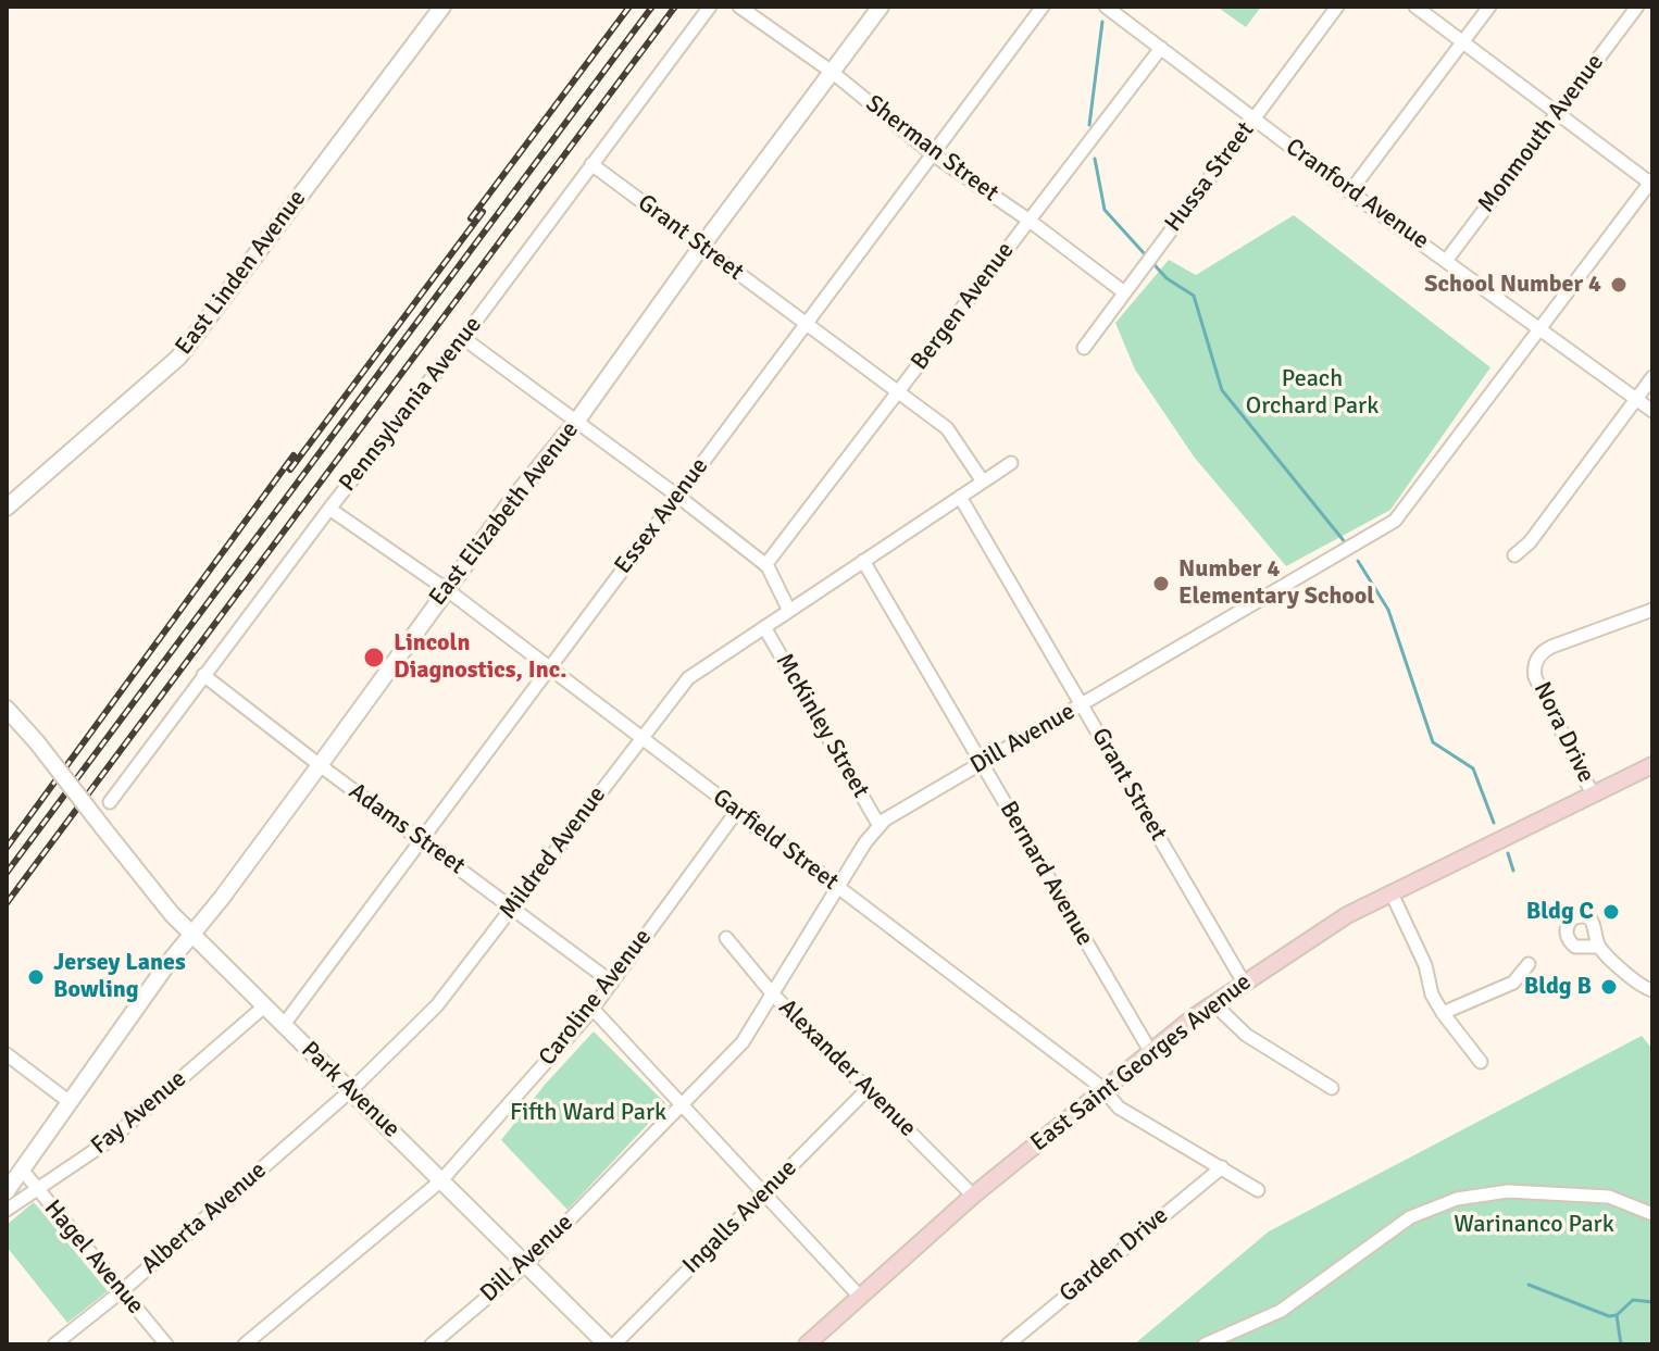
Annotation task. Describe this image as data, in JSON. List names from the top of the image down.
{
  "streets": {
    "main road": ["East Saint Georges Avenue"],
    "street": [
      "Monmouth Avenue",
      "Sherman Street",
      "Hussa Street",
      "Cranford Avenue",
      "Grant Street",
      "East Linden Avenue",
      "Bergen Avenue",
      "Pennsylvania Avenue",
      "East Elizabeth Avenue",
      "Essex Avenue",
      "McKinley Street",
      "Nora Drive",
      "Dill Avenue",
      "Adams Street",
      "Garfield Street",
      "Mildred Avenue",
      "Bernard Avenue",
      "Caroline Avenue",
      "Alexander Avenue",
      "Park Avenue",
      "Fay Avenue",
      "Ingalls Avenue",
      "Alberta Avenue",
      "Garden Drive",
      "Hagel Avenue"
    ]
  },
  "crossings": [
    ["Monmouth Avenue", "Cranford Avenue"],
    ["Sherman Street", "Hussa Street"],
    ["Sherman Street", "Bergen Avenue"],
    ["Sherman Street", "East Elizabeth Avenue"],
    ["Sherman Street", "Essex Avenue"],
    ["Hussa Street", "Cranford Avenue"],
    ["Cranford Avenue", "Bergen Avenue"],
    ["Cranford Avenue", "Dill Avenue"],
    ["Grant Street", "Bergen Avenue"],
    ["Grant Street", "Pennsylvania Avenue"],
    ["Grant Street", "East Elizabeth Avenue"],
    ["Grant Street", "Essex Avenue"],
    ["Grant Street", "Dill Avenue"],
    ["Grant Street", "East Saint Georges Avenue"],
    ["Pennsylvania Avenue", "Adams Street"],
    ["Pennsylvania Avenue", "Garfield Street"],
    ["East Elizabeth Avenue", "Adams Street"],
    ["East Elizabeth Avenue", "Garfield Street"],
    ["East Elizabeth Avenue", "Park Avenue"],
    ["East Elizabeth Avenue", "Hagel Avenue"],
    ["Essex Avenue", "Adams Street"],
    ["Essex Avenue", "Garfield Street"],
    ["Essex Avenue", "Park Avenue"],
    ["McKinley Street", "Dill Avenue"],
    ["McKinley Street", "Mildred Avenue"],
    ["Nora Drive", "East Saint Georges Avenue"],
    ["Dill Avenue", "Garfield Street"],
    ["Dill Avenue", "Bernard Avenue"],
    ["Dill Avenue", "Alexander Avenue"],
    ["Dill Avenue", "Park Avenue"],
    ["Adams Street", "Mildred Avenue"],
    ["Adams Street", "Caroline Avenue"],
    ["Garfield Street", "Mildred Avenue"],
    ["Garfield Street", "Caroline Avenue"],
    ["Garfield Street", "East Saint Georges Avenue"],
    ["Garfield Street", "Garden Drive"],
    ["Mildred Avenue", "Park Avenue"],
    ["Mildred Avenue", "Alberta Avenue"],
    ["Bernard Avenue", "East Saint Georges Avenue"],
    ["Caroline Avenue", "Park Avenue"],
    ["East Saint Georges Avenue", "Alexander Avenue"],
    ["Alexander Avenue", "Ingalls Avenue"],
    ["Park Avenue", "Fay Avenue"],
    ["Park Avenue", "Alberta Avenue"],
    ["Fay Avenue", "Hagel Avenue"],
    ["Alberta Avenue", "Hagel Avenue"]
  ],
  "parks": ["Peach Orchard Park", "Fifth Ward Park", "Warinanco Park"],
  "places": [
    "School Number 4",
    "Number 4 Elementary School",
    "Lincoln Diagnostics, Inc.",
    "Bldg C",
    "Jersey Lanes Bowling",
    "Bldg B"
  ]
}
